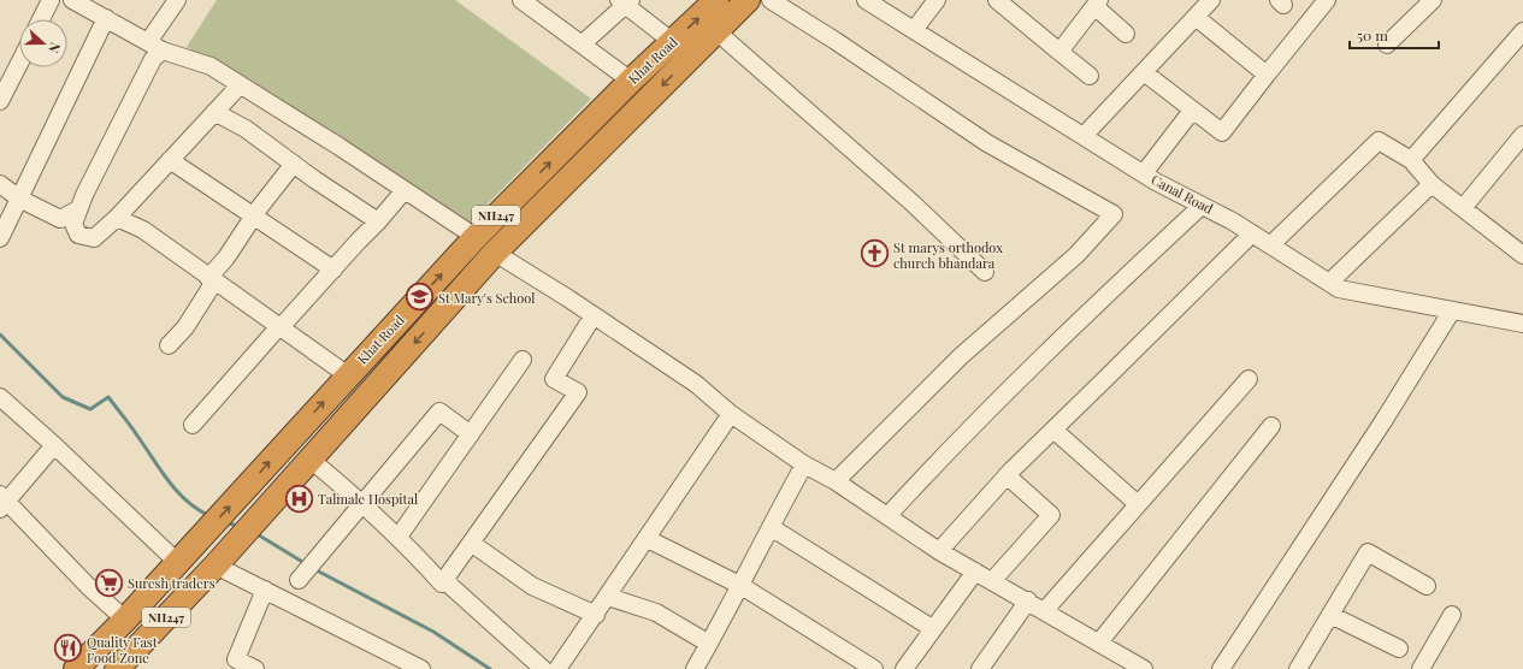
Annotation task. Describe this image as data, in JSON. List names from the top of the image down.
{
  "streets": {
    "highway": ["Khat Road", "NH247"],
    "street": ["Canal Road"]
  },
  "crossings": [
    ["Khat Road", "NH247"]
  ],
  "places": {
    "church": ["St marys orthodox church bhandara"],
    "school or university": ["St Mary's School"],
    "hospital": ["Talmale Hospital"],
    "supermarket": ["Suresh traders"],
    "restaurant": ["Quality Fast Food Zone"]
  },
  "scale_bar": "50 m",
  "north": "right"
}
